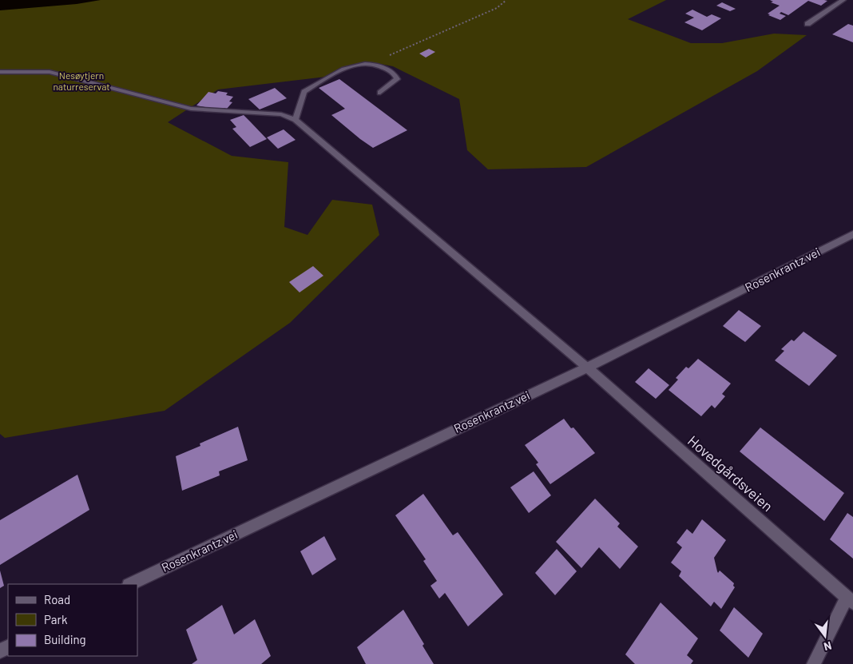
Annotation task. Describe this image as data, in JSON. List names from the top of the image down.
{
  "streets": {
    "street": ["Rosenkrantz vei", "Hovedgårdsveien"]
  },
  "crossings": [
    ["Rosenkrantz vei", "Hovedgårdsveien"]
  ],
  "parks": ["Nesøytjern naturreservat"],
  "legend": ["Road", "Park", "Building"],
  "north": "bottom"
}
